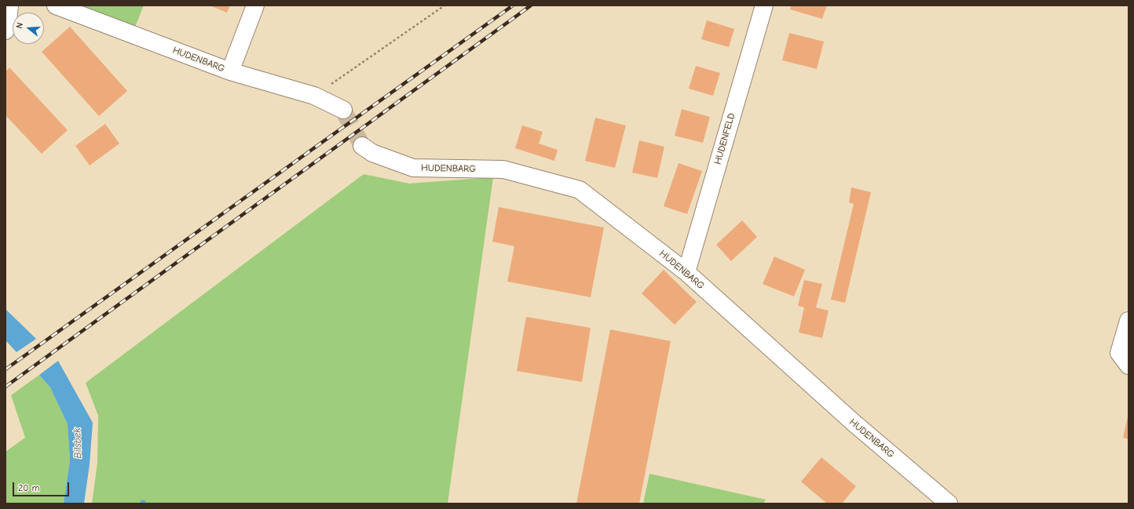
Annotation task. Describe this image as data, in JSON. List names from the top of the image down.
{
  "streets": {
    "street": ["HUDENBARG", "HUDENFELD"]
  },
  "crossings": [
    ["HUDENBARG", "HUDENFELD"]
  ],
  "water": ["Bilsbek"],
  "scale_bar": "20 m",
  "north": "left"
}
